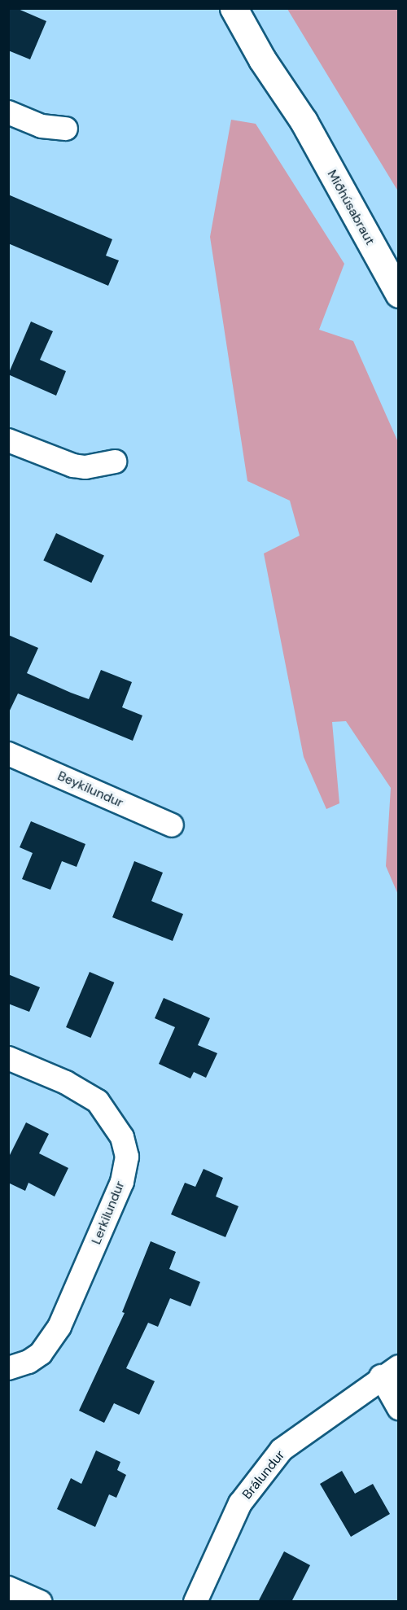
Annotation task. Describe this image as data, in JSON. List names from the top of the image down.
{
  "streets": {
    "street": [
      "Miðhúsabraut",
      "Beykilundur",
      "Lerkilundur",
      "Brálundur"
    ]
  }
}
